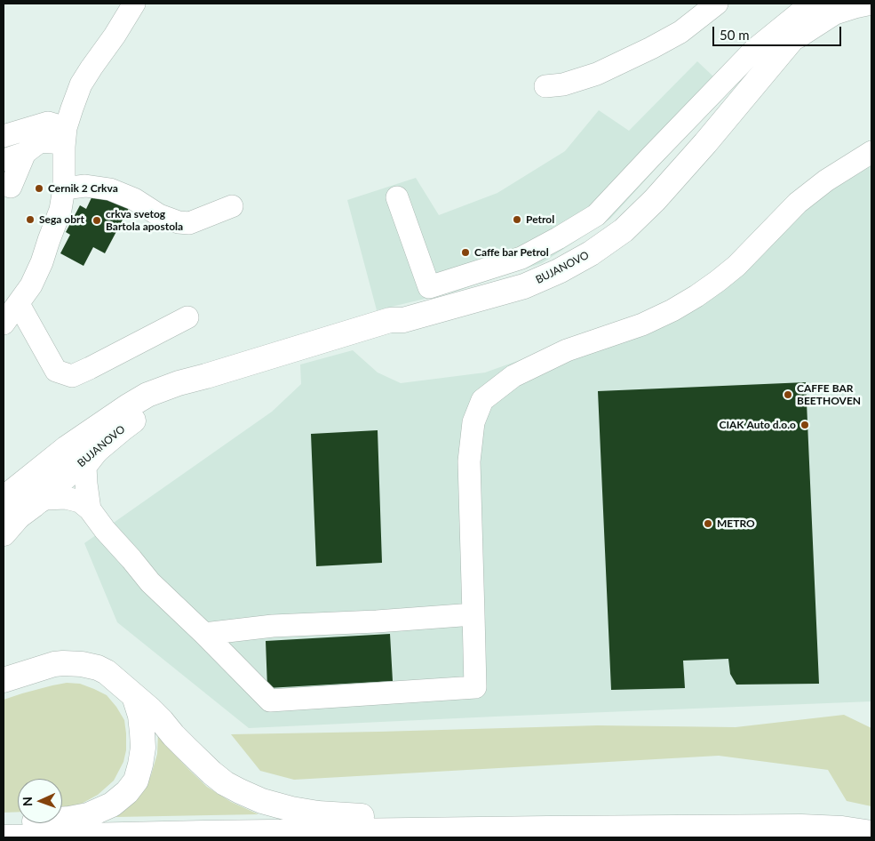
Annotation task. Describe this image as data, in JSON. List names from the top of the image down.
{
  "streets": {
    "main road": ["BUJANOVO"]
  },
  "places": [
    "Cernik 2 Crkva",
    "Sega obrt",
    "Petrol",
    "crkva svetog Bartola apostola",
    "Caffe bar Petrol",
    "CAFFE BAR BEETHOVEN",
    "CIAK Auto d.o.o",
    "METRO"
  ],
  "scale_bar": "50 m",
  "north": "left"
}
